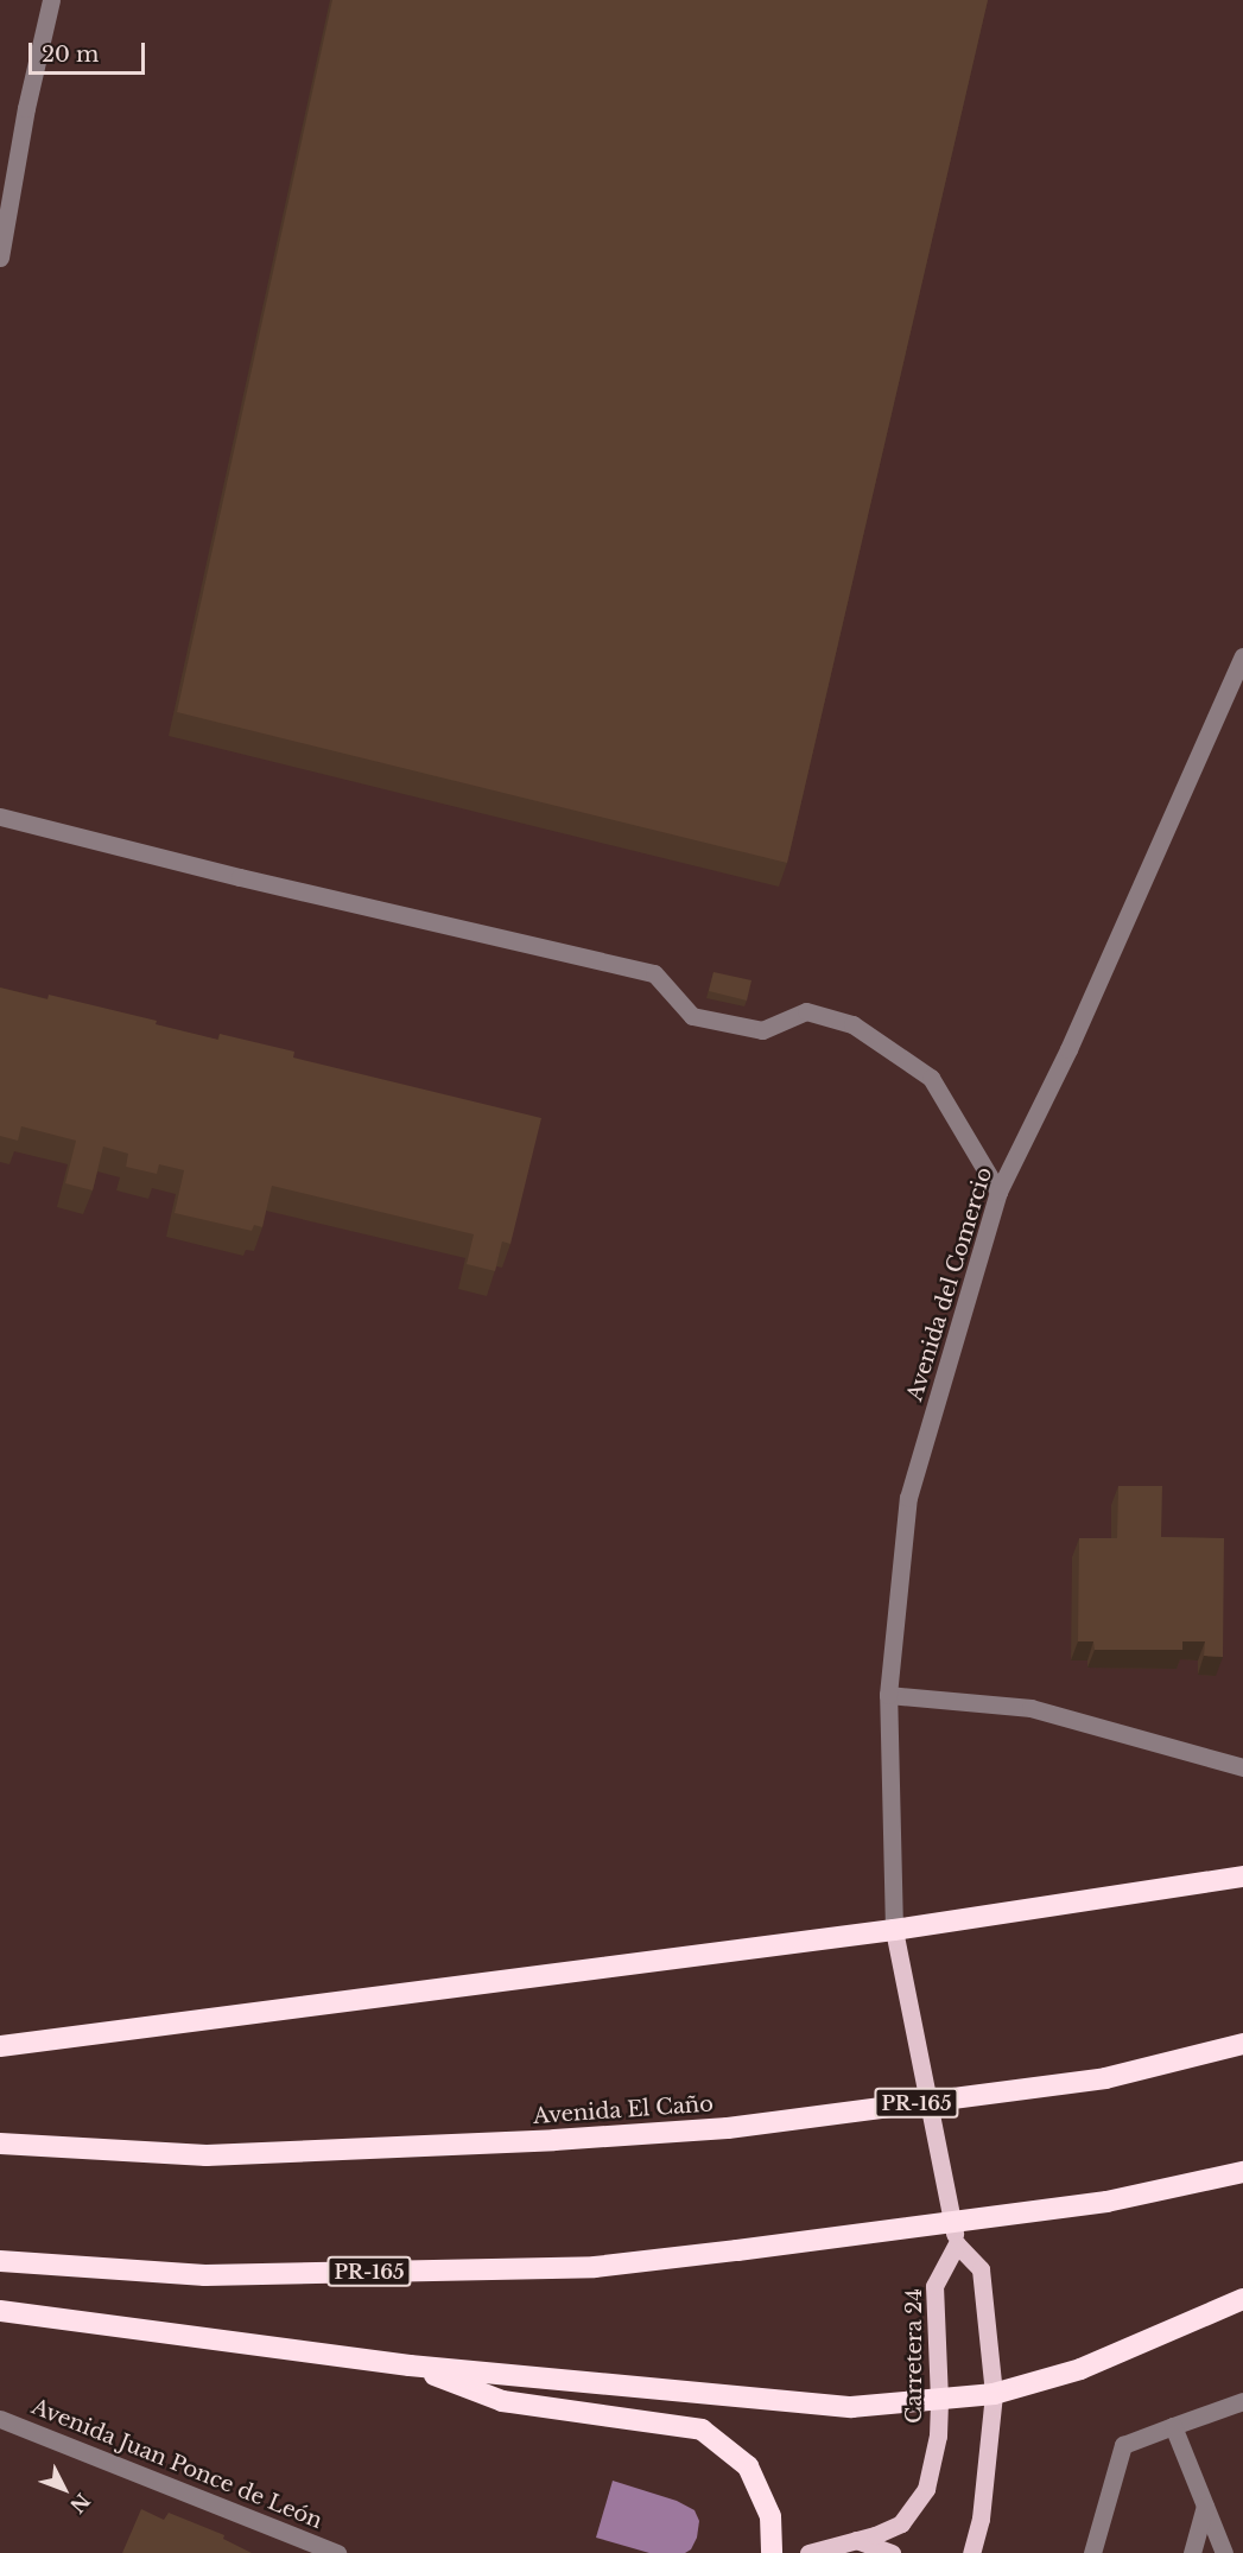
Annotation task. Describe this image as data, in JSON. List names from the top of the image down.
{
  "streets": {
    "highway": ["PR-165", "Avenida El Caño"],
    "main road": ["Carretera 24"],
    "street": ["Avenida del Comercio", "Avenida Juan Ponce de León"]
  },
  "scale_bar": "20 m",
  "north": "bottom right"
}
